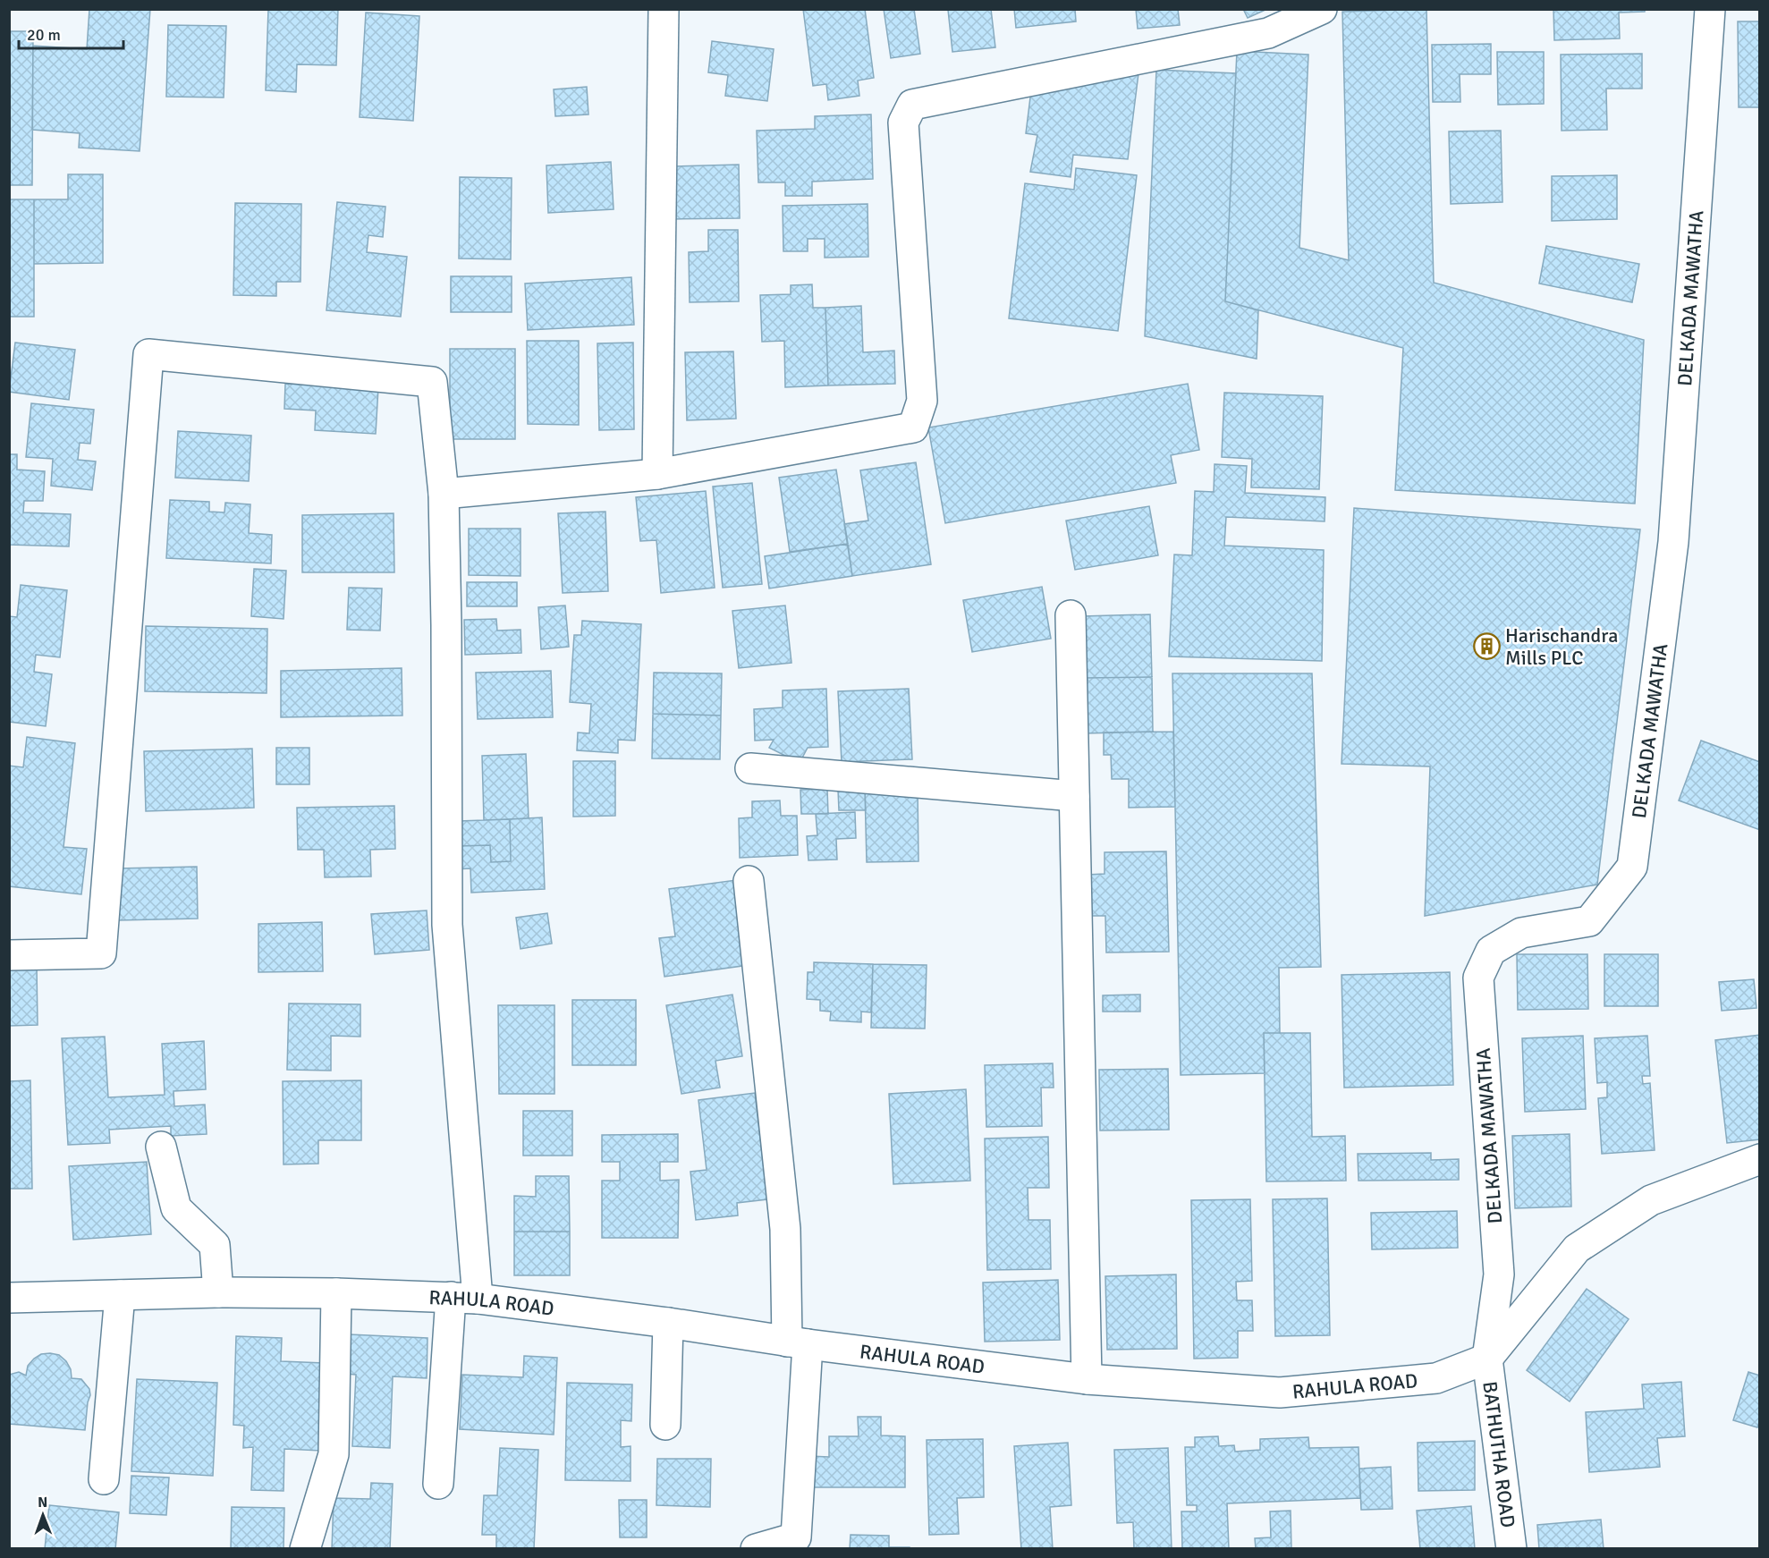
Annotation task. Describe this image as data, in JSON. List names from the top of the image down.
{
  "streets": {
    "street": ["DELKADA MAWATHA", "RAHULA ROAD", "BATHUTHA ROAD"]
  },
  "crossings": [
    ["DELKADA MAWATHA", "RAHULA ROAD"],
    ["DELKADA MAWATHA", "BATHUTHA ROAD"],
    ["RAHULA ROAD", "BATHUTHA ROAD"]
  ],
  "places": {
    "building": ["Harischandra Mills PLC"]
  },
  "scale_bar": "20 m",
  "north": "top"
}
